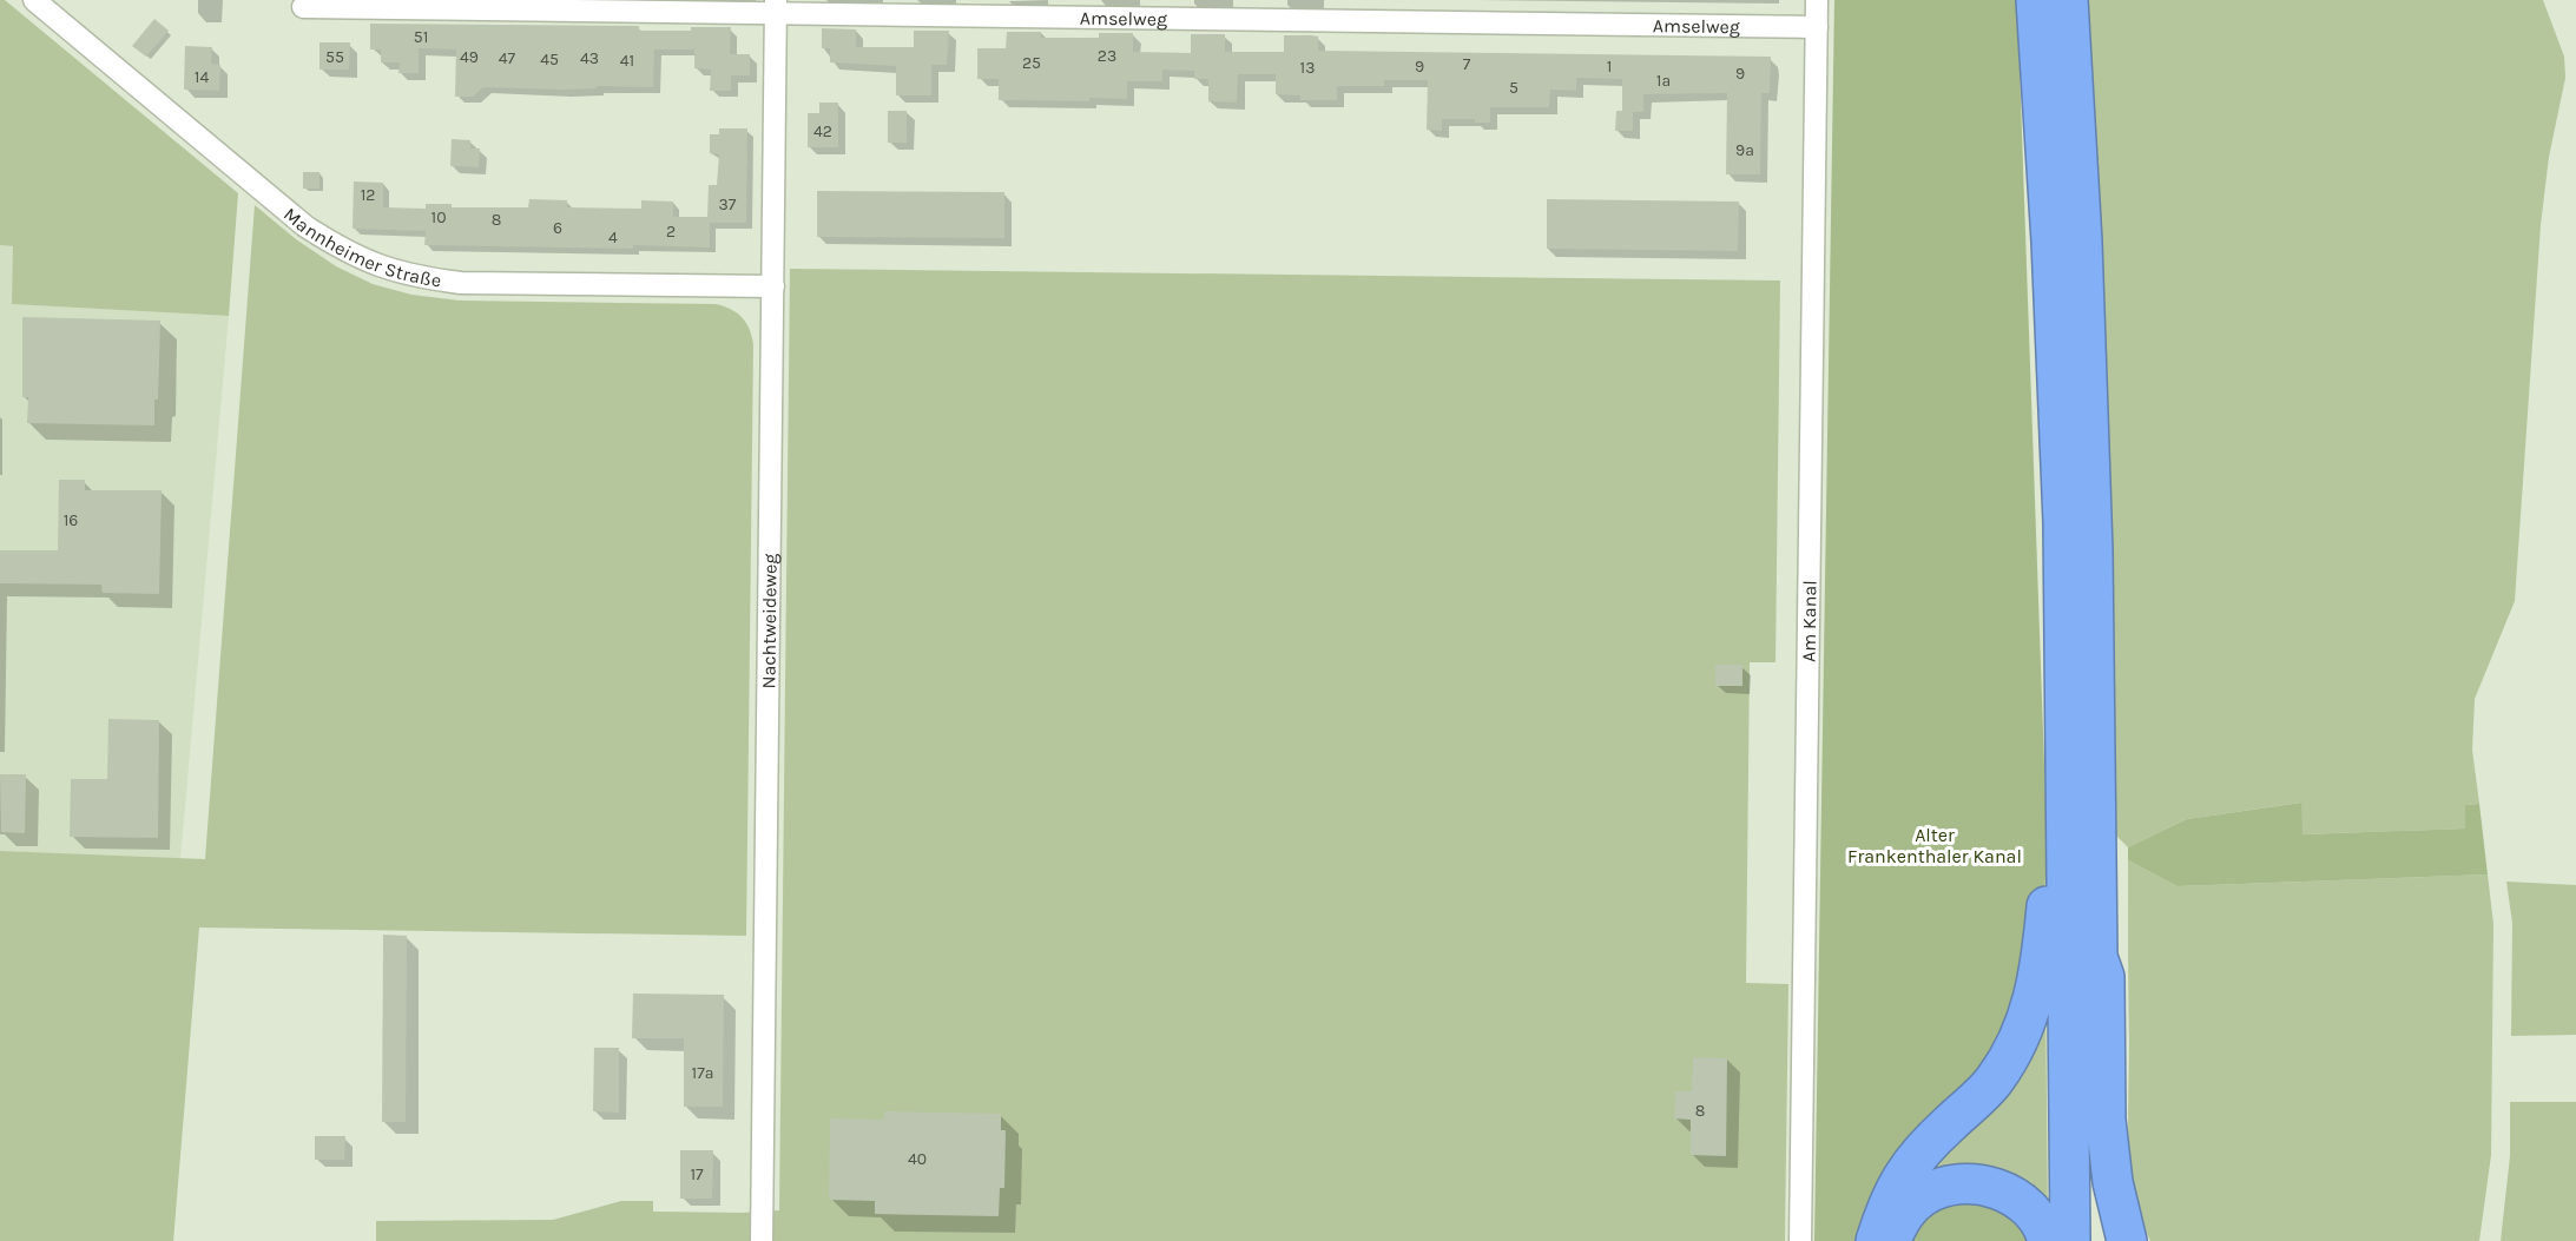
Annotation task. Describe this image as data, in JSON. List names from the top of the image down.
{
  "streets": {
    "street": [
      "Amselweg",
      "Mannheimer Straße",
      "Nachtweideweg",
      "Am Kanal"
    ]
  },
  "crossings": [
    ["Amselweg", "Nachtweideweg"],
    ["Amselweg", "Am Kanal"],
    ["Mannheimer Straße", "Nachtweideweg"]
  ],
  "parks": ["Alter Frankenthaler Kanal"],
  "house_numbers": [
    "51",
    "23",
    "55",
    "49",
    "47",
    "43",
    "45",
    "41",
    "25",
    "7",
    "9",
    "1",
    "13",
    "9",
    "14",
    "1a",
    "5",
    "42",
    "9a",
    "12",
    "37",
    "10",
    "8",
    "6",
    "2",
    "4",
    "16",
    "17a",
    "8",
    "40",
    "17"
  ]
}
